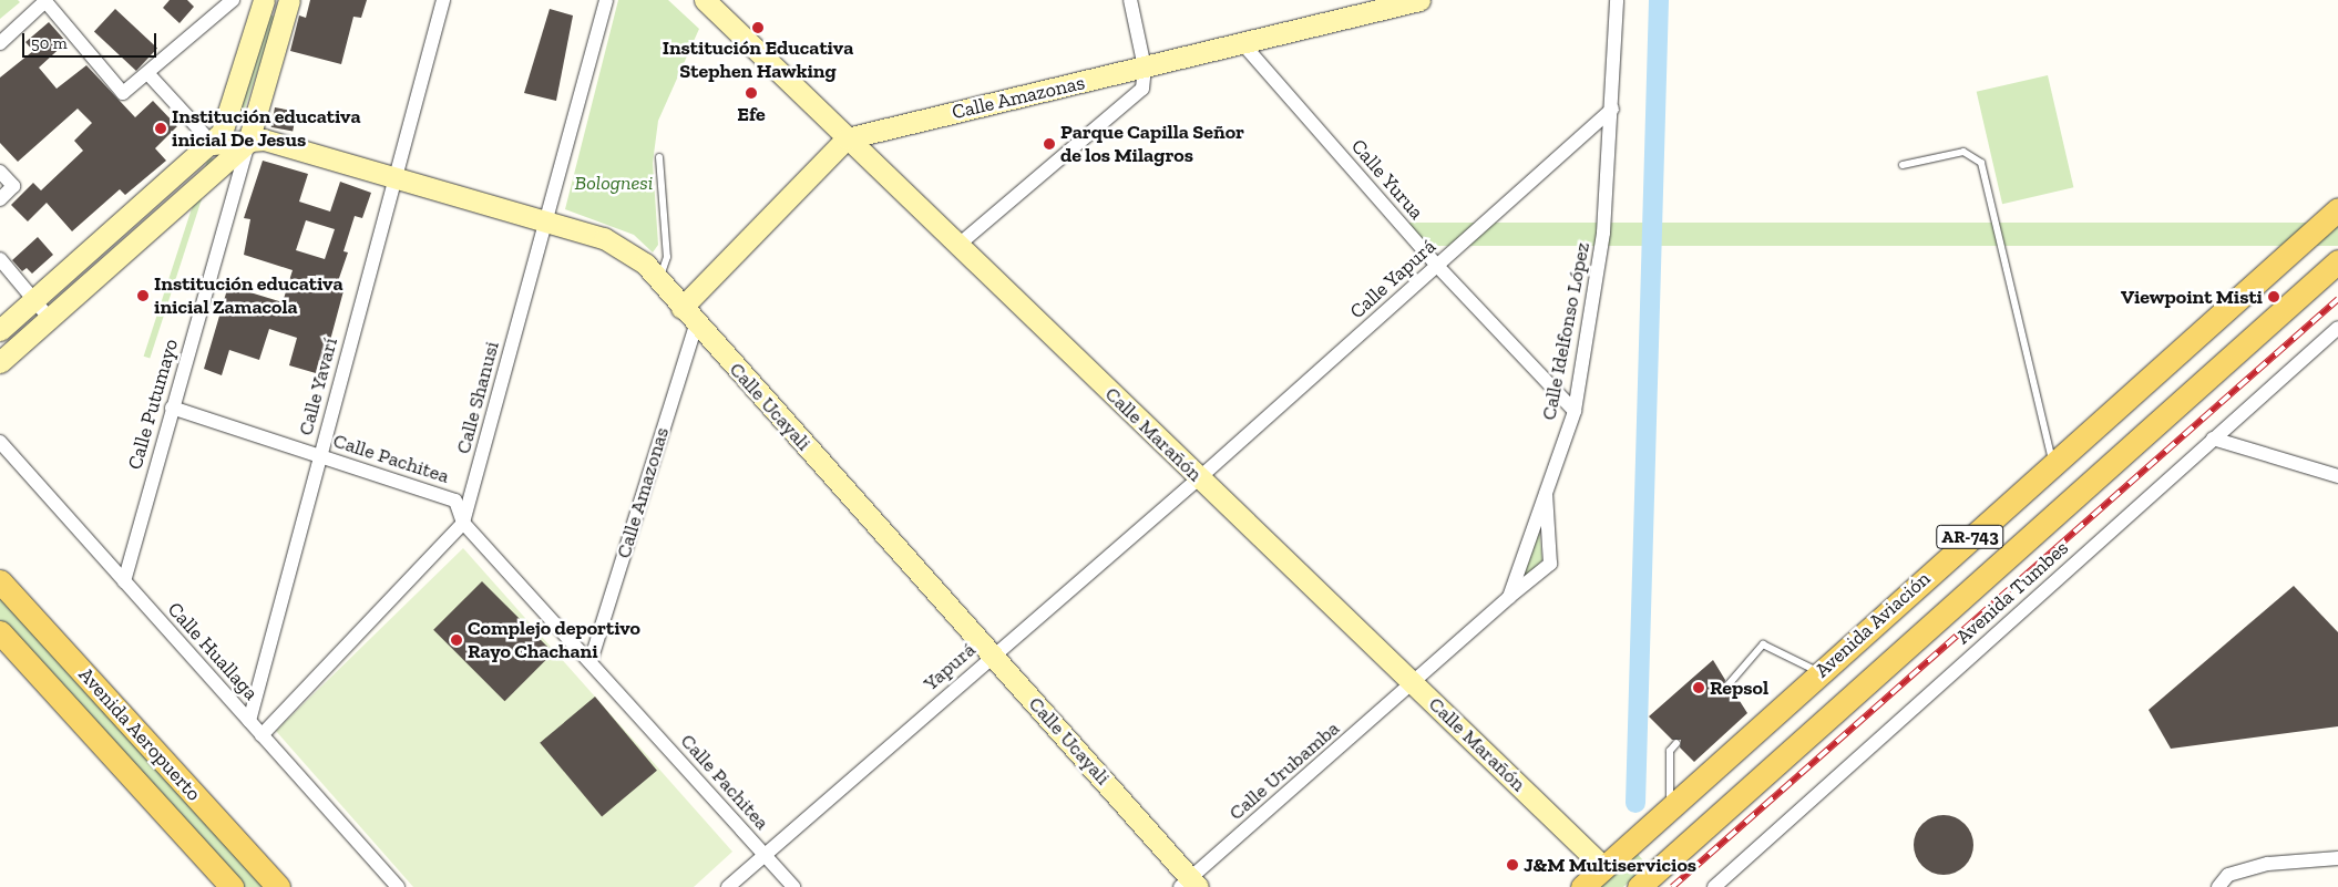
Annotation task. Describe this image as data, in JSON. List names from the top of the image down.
{
  "streets": {
    "main road": ["AR-743", "Avenida Aviación", "Avenida Aeropuerto"],
    "street": [
      "Calle Amazonas",
      "Calle Yurua",
      "Calle Yapurá",
      "Calle Idelfonso López",
      "Calle Yavarí",
      "Calle Shanusi",
      "Calle Putumayo",
      "Calle Ucayali",
      "Calle Marañón",
      "Calle Pachitea",
      "Avenida Tumbes",
      "Calle Huallaga",
      "Yapurá",
      "Calle Urubamba"
    ]
  },
  "crossings": [
    ["Calle Amazonas", "Calle Yurua"],
    ["Calle Amazonas", "Calle Ucayali"],
    ["Calle Amazonas", "Calle Marañón"],
    ["Calle Amazonas", "Calle Pachitea"],
    ["Calle Yurua", "Calle Yapurá"],
    ["Calle Yurua", "Calle Idelfonso López"],
    ["Calle Yapurá", "Calle Idelfonso López"],
    ["Calle Yapurá", "Calle Marañón"],
    ["Calle Yapurá", "Yapurá"],
    ["Calle Yavarí", "Calle Ucayali"],
    ["Calle Yavarí", "Calle Pachitea"],
    ["Calle Yavarí", "Calle Huallaga"],
    ["Calle Shanusi", "Calle Ucayali"],
    ["Calle Shanusi", "Calle Pachitea"],
    ["Calle Shanusi", "Calle Huallaga"],
    ["Calle Putumayo", "Calle Ucayali"],
    ["Calle Putumayo", "Calle Pachitea"],
    ["Calle Putumayo", "Calle Huallaga"],
    ["Calle Ucayali", "Yapurá"],
    ["Calle Ucayali", "Calle Urubamba"],
    ["Calle Marañón", "Avenida Aviación"],
    ["Calle Marañón", "Yapurá"],
    ["Calle Marañón", "Calle Urubamba"],
    ["Calle Pachitea", "Yapurá"]
  ],
  "parks": ["Bolognesi"],
  "places": [
    "Institución Educativa Stephen Hawking",
    "Efe",
    "Institución educativa inicial De Jesus",
    "Parque Capilla Señor de los Milagros",
    "Institución educativa inicial Zamacola",
    "Viewpoint Misti",
    "Complejo deportivo Rayo Chachani",
    "Repsol",
    "J&M Multiservicios"
  ],
  "scale_bar": "50 m"
}
